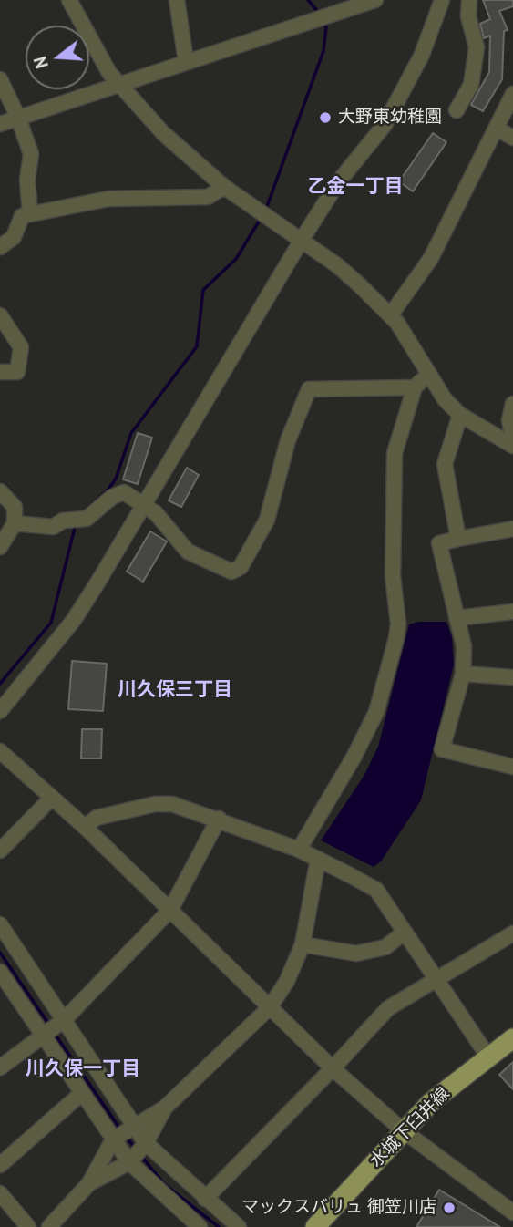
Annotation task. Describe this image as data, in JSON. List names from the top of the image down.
{
  "streets": {
    "main road": ["水城下臼井線"]
  },
  "districts": ["乙金一丁目", "川久保三丁目", "川久保一丁目"],
  "places": ["大野東幼稚園", "マックスバリュ 御笠川店"],
  "north": "left"
}
